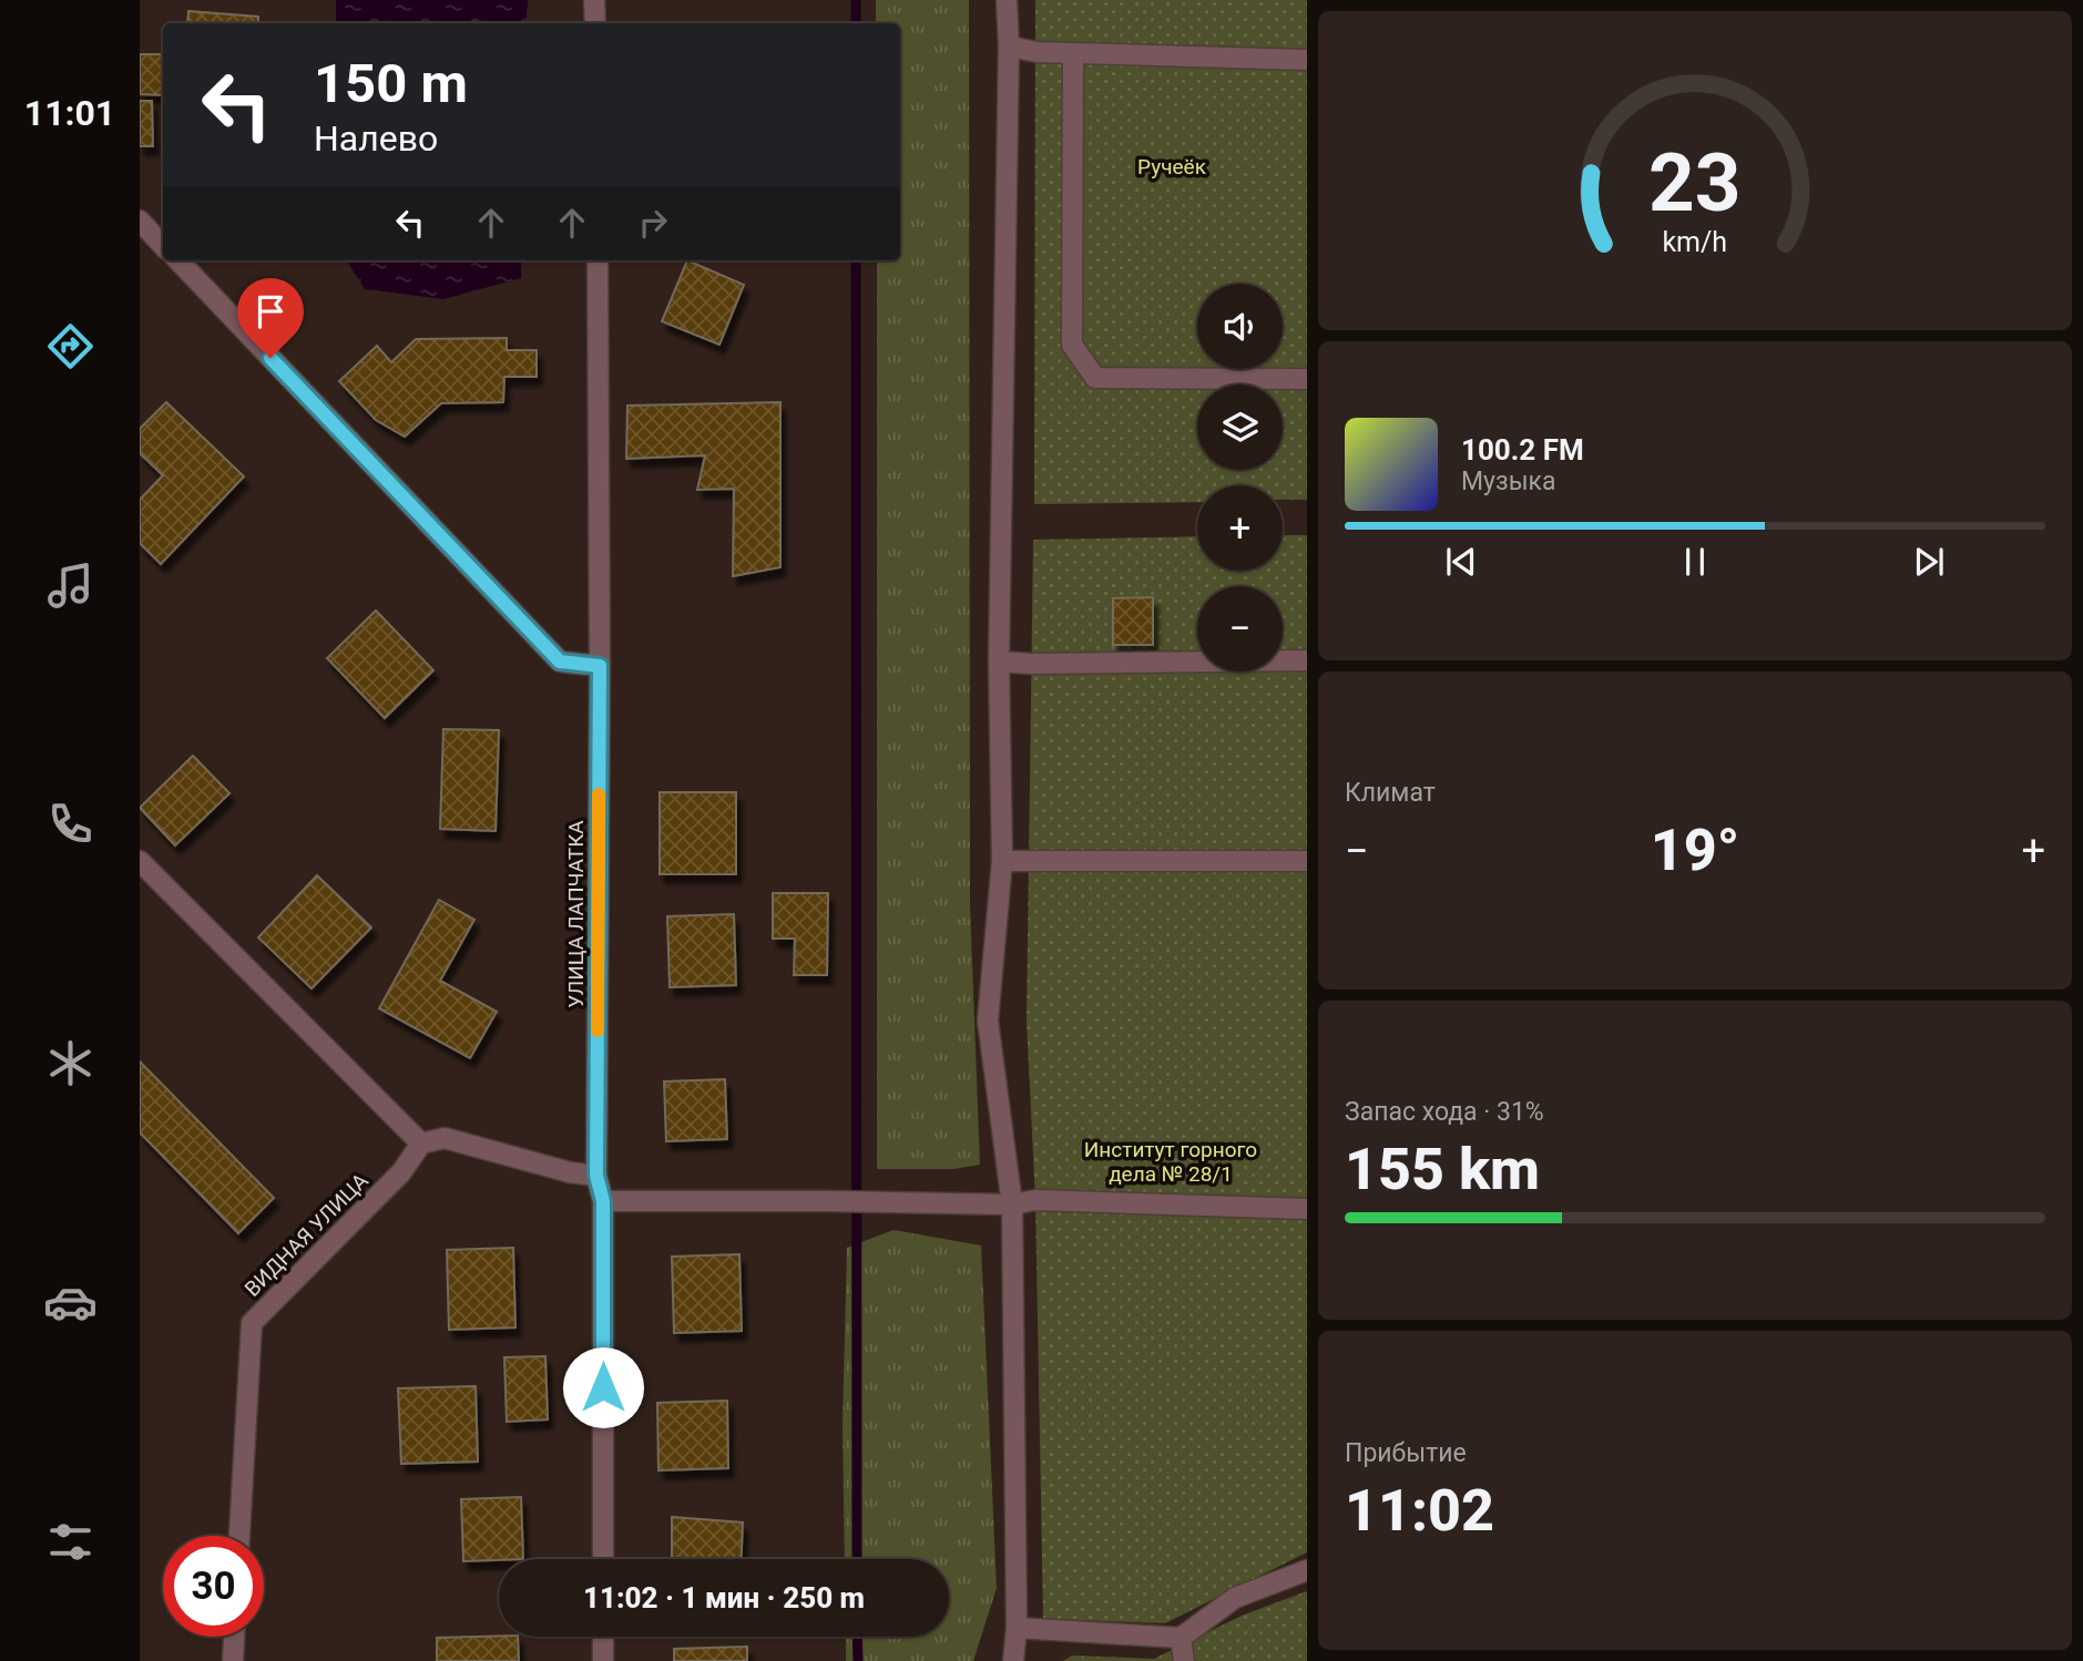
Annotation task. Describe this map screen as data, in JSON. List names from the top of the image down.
{
  "streets": {
    "street": ["УЛИЦА ЛАПЧАТКА", "ВИДНАЯ УЛИЦА"]
  },
  "parks": ["Ручеёк", "Институт горного дела № 28/1"],
  "page": {
    "tabs": "11:01",
    "turn": ["150 m", "Налево"],
    "map_buttons": ["+", "−"],
    "song": ["100.2 FM", "Музыка"],
    "tile": [
      "Климат",
      ["Запас хода · 31%", "155 km"],
      ["Прибытие", "11:02"]
    ],
    "heat": ["−", "19°", "+"],
    "limit": "30",
    "trip": "11:02 · 1 мин · 250 m",
    "gauge": ["23", "km/h"]
  }
}
